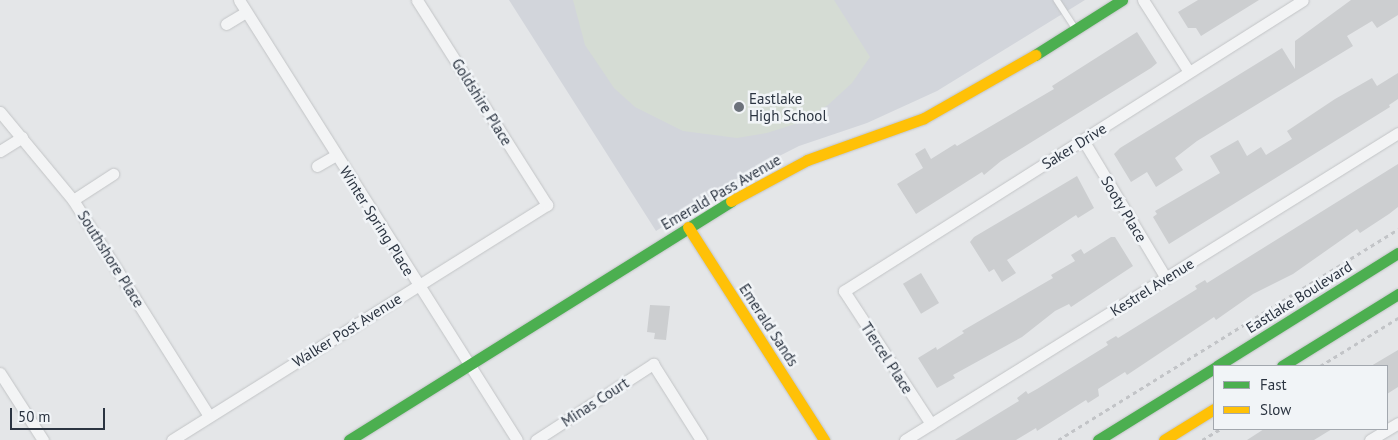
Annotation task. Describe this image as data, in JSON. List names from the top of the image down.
{
  "streets": {
    "street": [
      "Goldshire Place",
      "Saker Drive",
      "Emerald Pass Avenue",
      "Sooty Place",
      "Winter Spring Place",
      "Southshore Place",
      "Kestrel Avenue",
      "Eastlake Boulevard",
      "Emerald Sands",
      "Walker Post Avenue",
      "Tiercel Place",
      "Minas Court"
    ]
  },
  "crossings": [
    ["Goldshire Place", "Walker Post Avenue"],
    ["Saker Drive", "Sooty Place"],
    ["Saker Drive", "Tiercel Place"],
    ["Emerald Pass Avenue", "Winter Spring Place"],
    ["Emerald Pass Avenue", "Emerald Sands"],
    ["Sooty Place", "Kestrel Avenue"],
    ["Winter Spring Place", "Walker Post Avenue"],
    ["Southshore Place", "Walker Post Avenue"],
    ["Kestrel Avenue", "Tiercel Place"]
  ],
  "places": ["Eastlake High School"],
  "legend": ["Fast", "Slow"],
  "scale_bar": "50 m"
}
